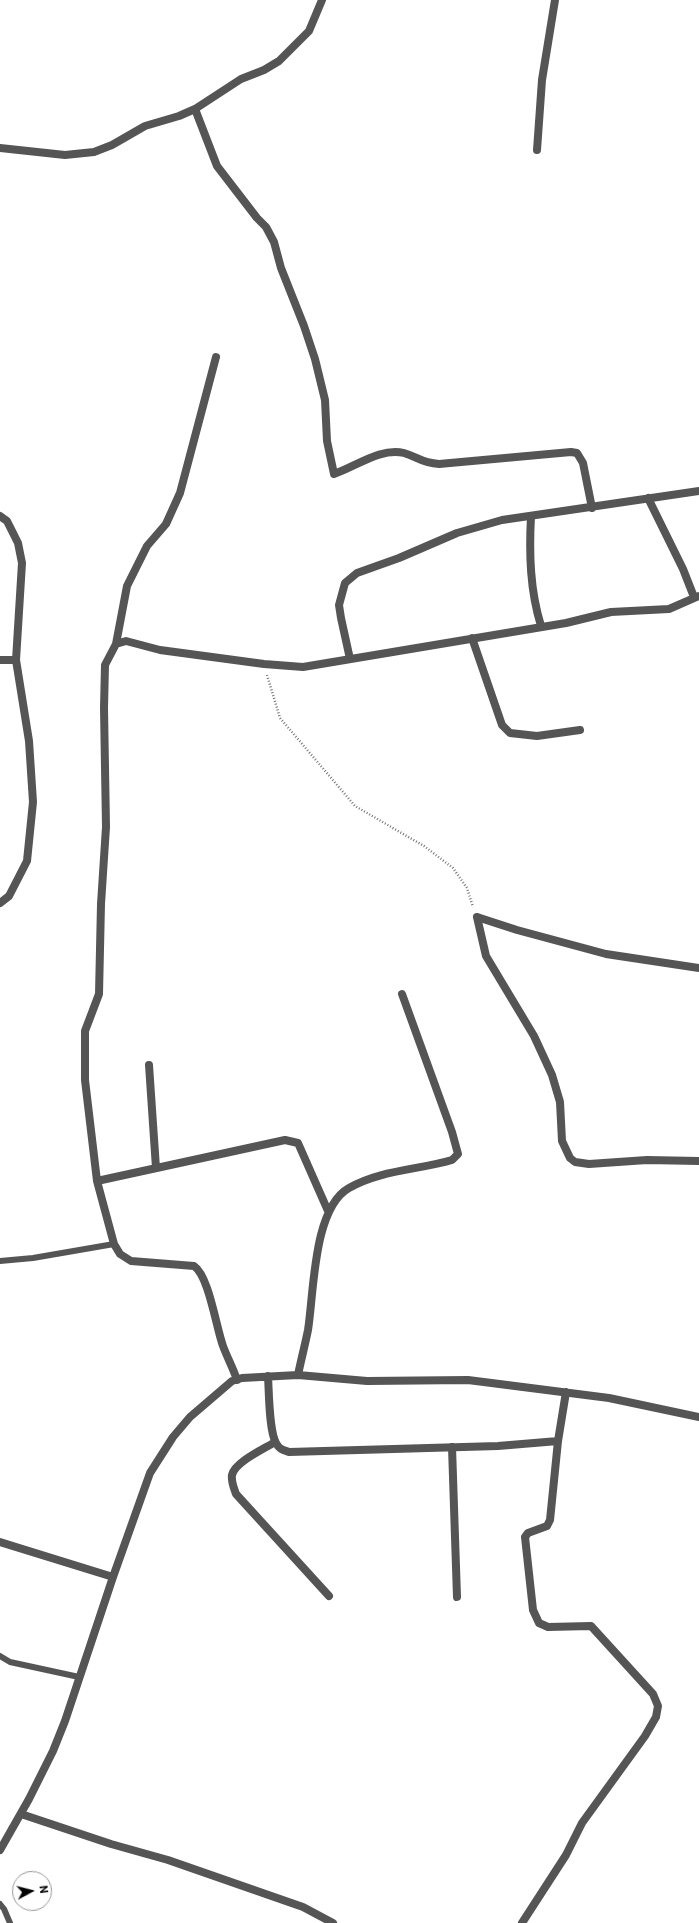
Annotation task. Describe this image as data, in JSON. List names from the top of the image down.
{
  "north": "right"
}
